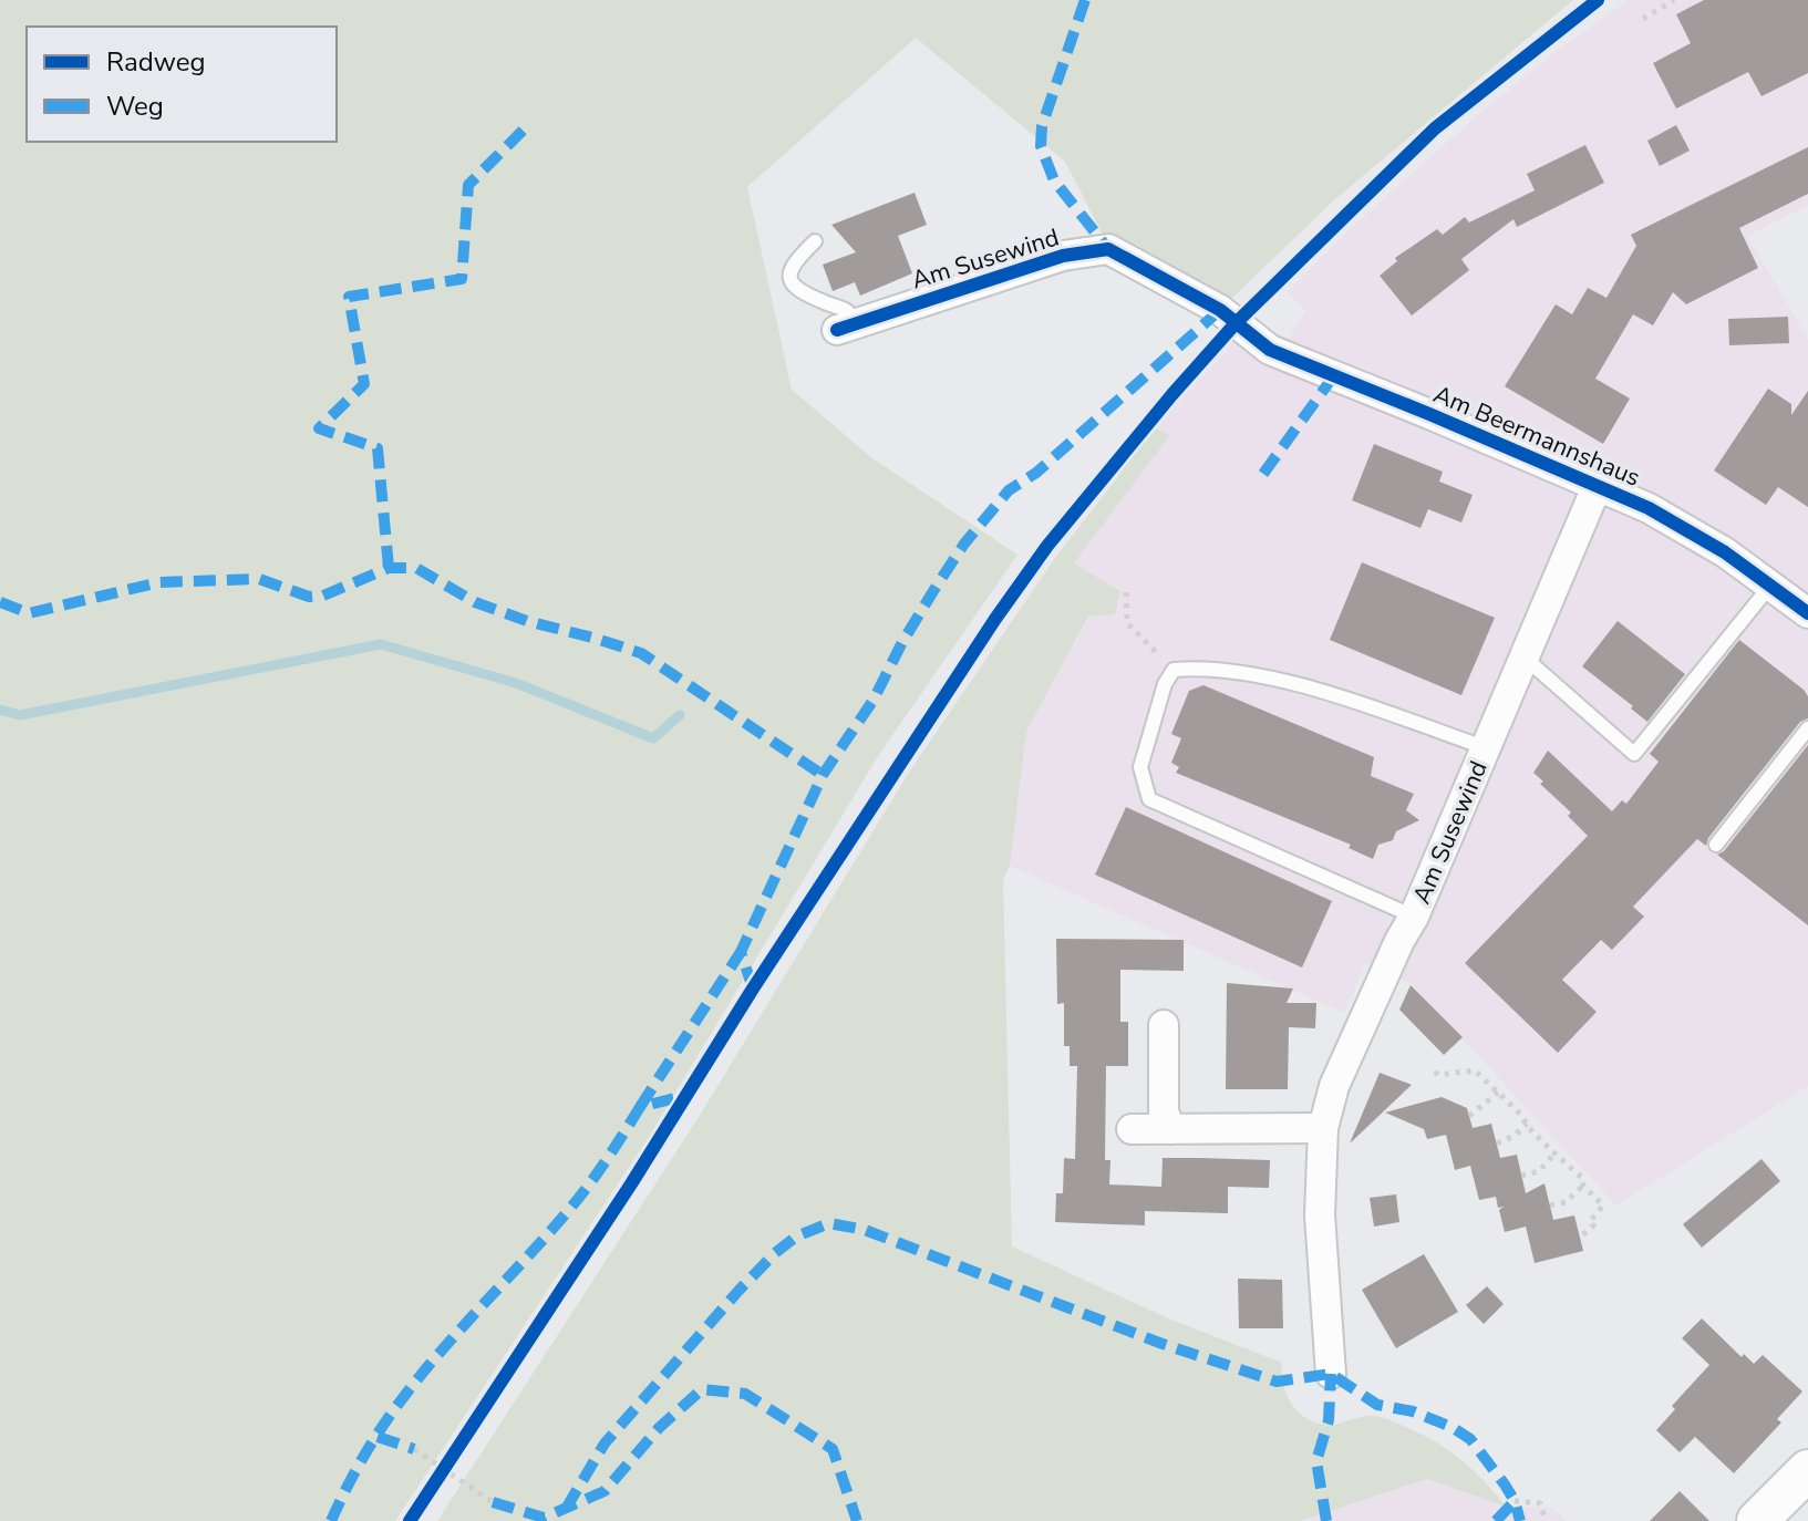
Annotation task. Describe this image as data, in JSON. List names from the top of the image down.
{
  "streets": {
    "street": ["Am Susewind", "Am Beermannshaus"]
  },
  "crossings": [
    ["Am Susewind", "Am Beermannshaus"]
  ],
  "legend": ["Radweg", "Weg"]
}
